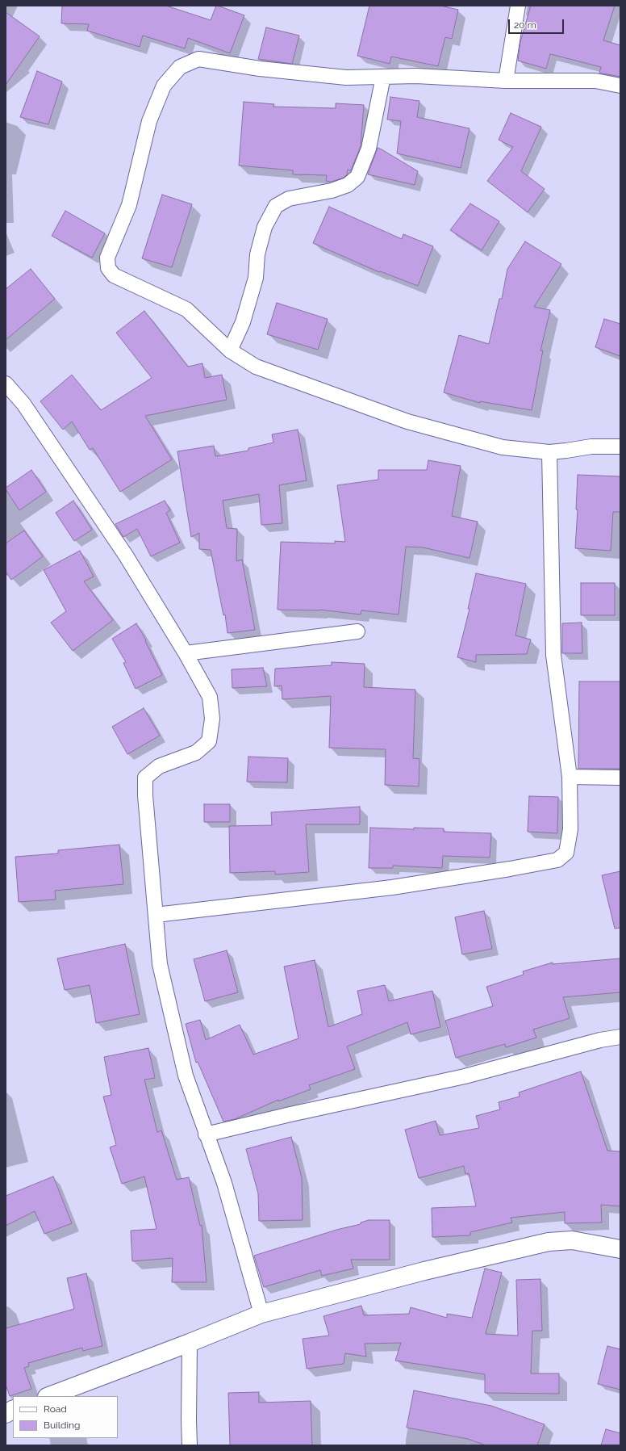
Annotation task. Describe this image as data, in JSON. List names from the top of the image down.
{
  "legend": ["Road", "Building"],
  "scale_bar": "20 m"
}
